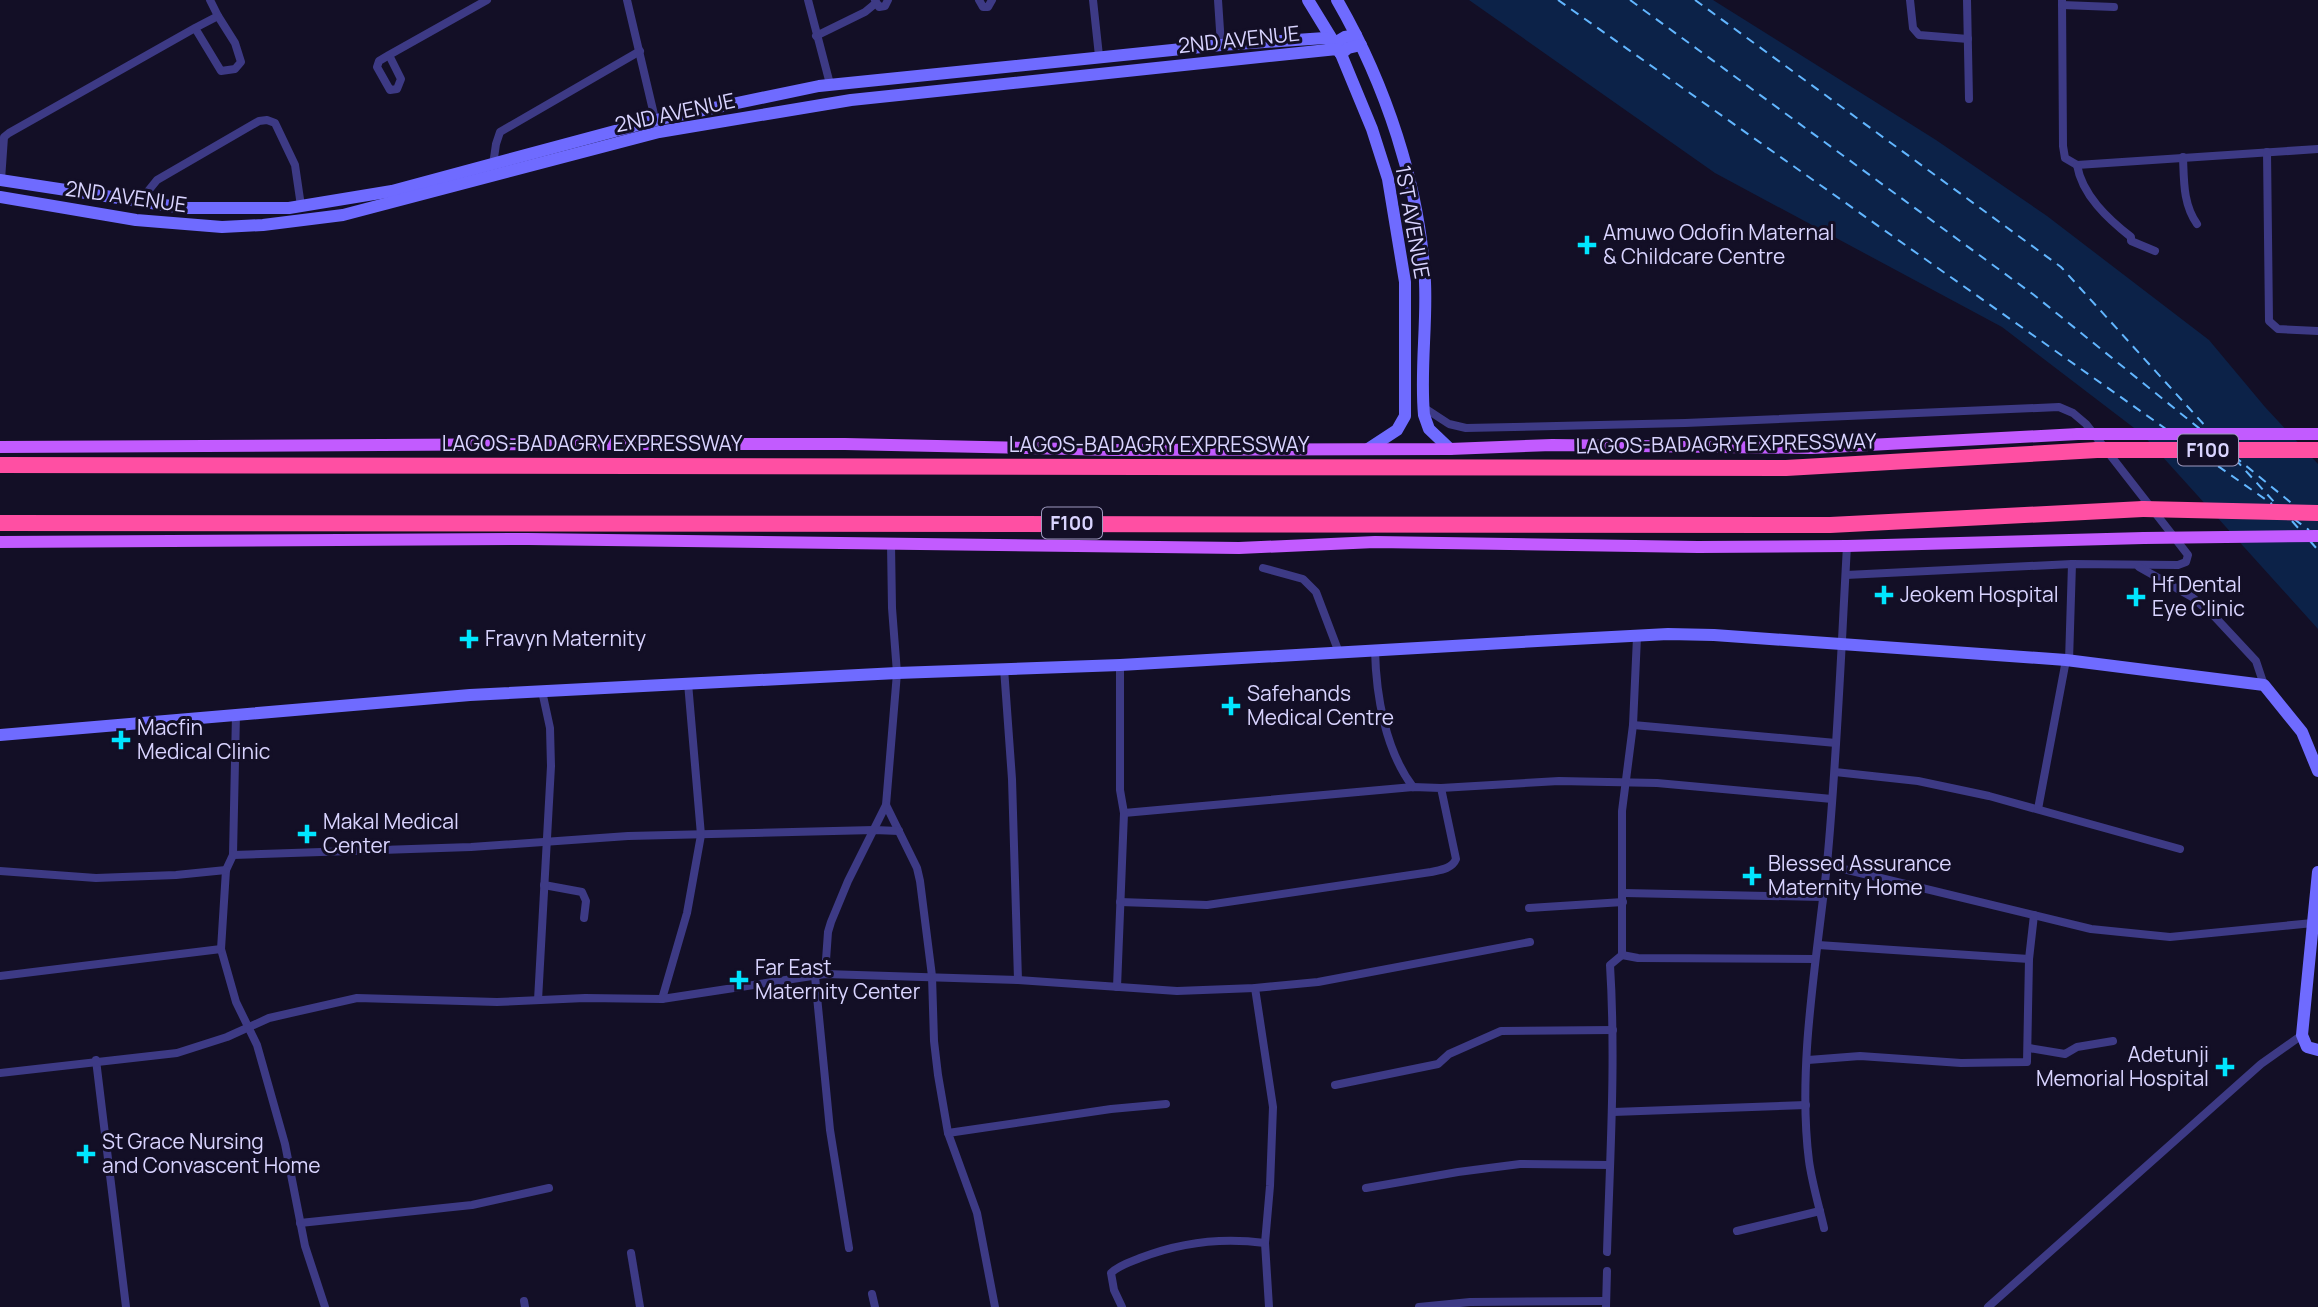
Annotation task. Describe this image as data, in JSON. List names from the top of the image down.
{
  "streets": {
    "highway": ["LAGOS-BADAGRY EXPRESSWAY", "F100"],
    "main road": ["2ND AVENUE", "1ST AVENUE"]
  },
  "crossings": [
    ["2ND AVENUE", "1ST AVENUE"],
    ["1ST AVENUE", "LAGOS-BADAGRY EXPRESSWAY"]
  ],
  "places": {
    "health": [
      "Amuwo Odofin Maternal & Childcare Centre",
      "Jeokem Hospital",
      "Hf Dental Eye Clinic",
      "Fravyn Maternity",
      "Safehands Medical Centre",
      "Macfin Medical Clinic",
      "Makal Medical Center",
      "Blessed Assurance Maternity Home",
      "Far East Maternity Center",
      "Adetunji Memorial Hospital",
      "St Grace Nursing and Convascent Home"
    ]
  }
}
